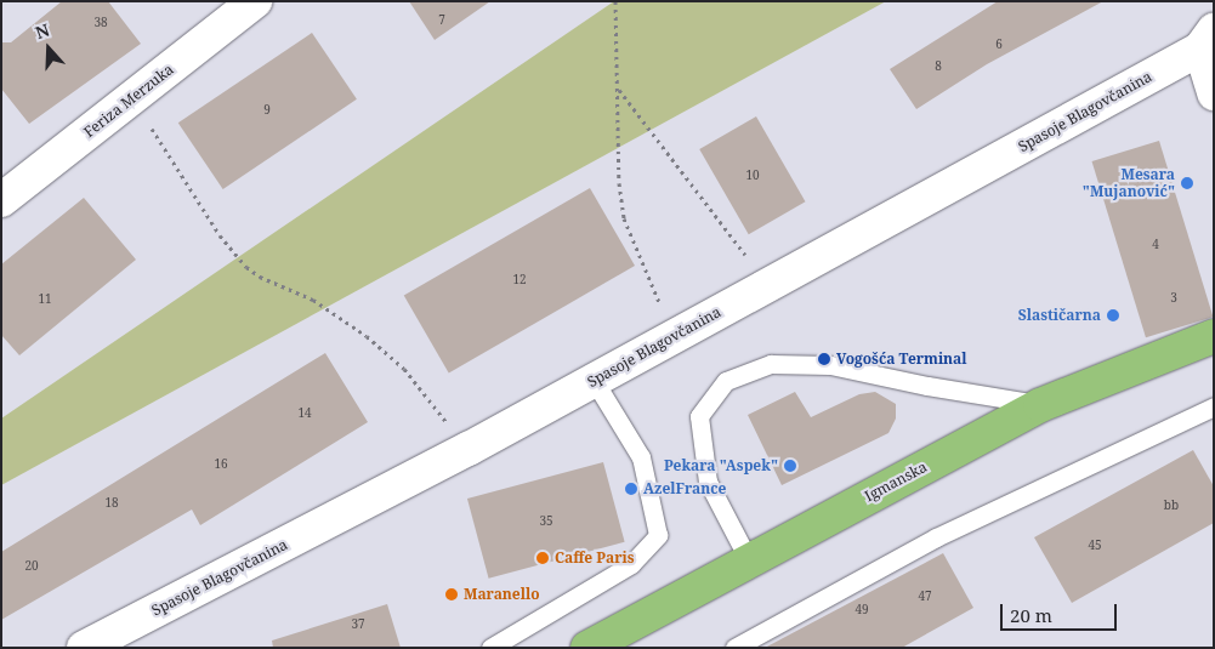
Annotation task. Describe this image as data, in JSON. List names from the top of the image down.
{
  "streets": {
    "main road": ["Igmanska"],
    "street": ["Feriza Merzuka", "Spasoje Blagovčanina"]
  },
  "places": [
    "Mesara \"Mujanović\"",
    "Slastičarna",
    "Vogošća Terminal",
    "Pekara \"Aspek\"",
    "AzelFrance",
    "Caffe Paris",
    "Maranello"
  ],
  "house_numbers": [
    "7",
    "38",
    "6",
    "8",
    "9",
    "10",
    "4",
    "12",
    "3",
    "11",
    "14",
    "16",
    "18",
    "bb",
    "35",
    "45",
    "20",
    "47",
    "49",
    "37"
  ],
  "scale_bar": "20 m",
  "north": "top"
}
